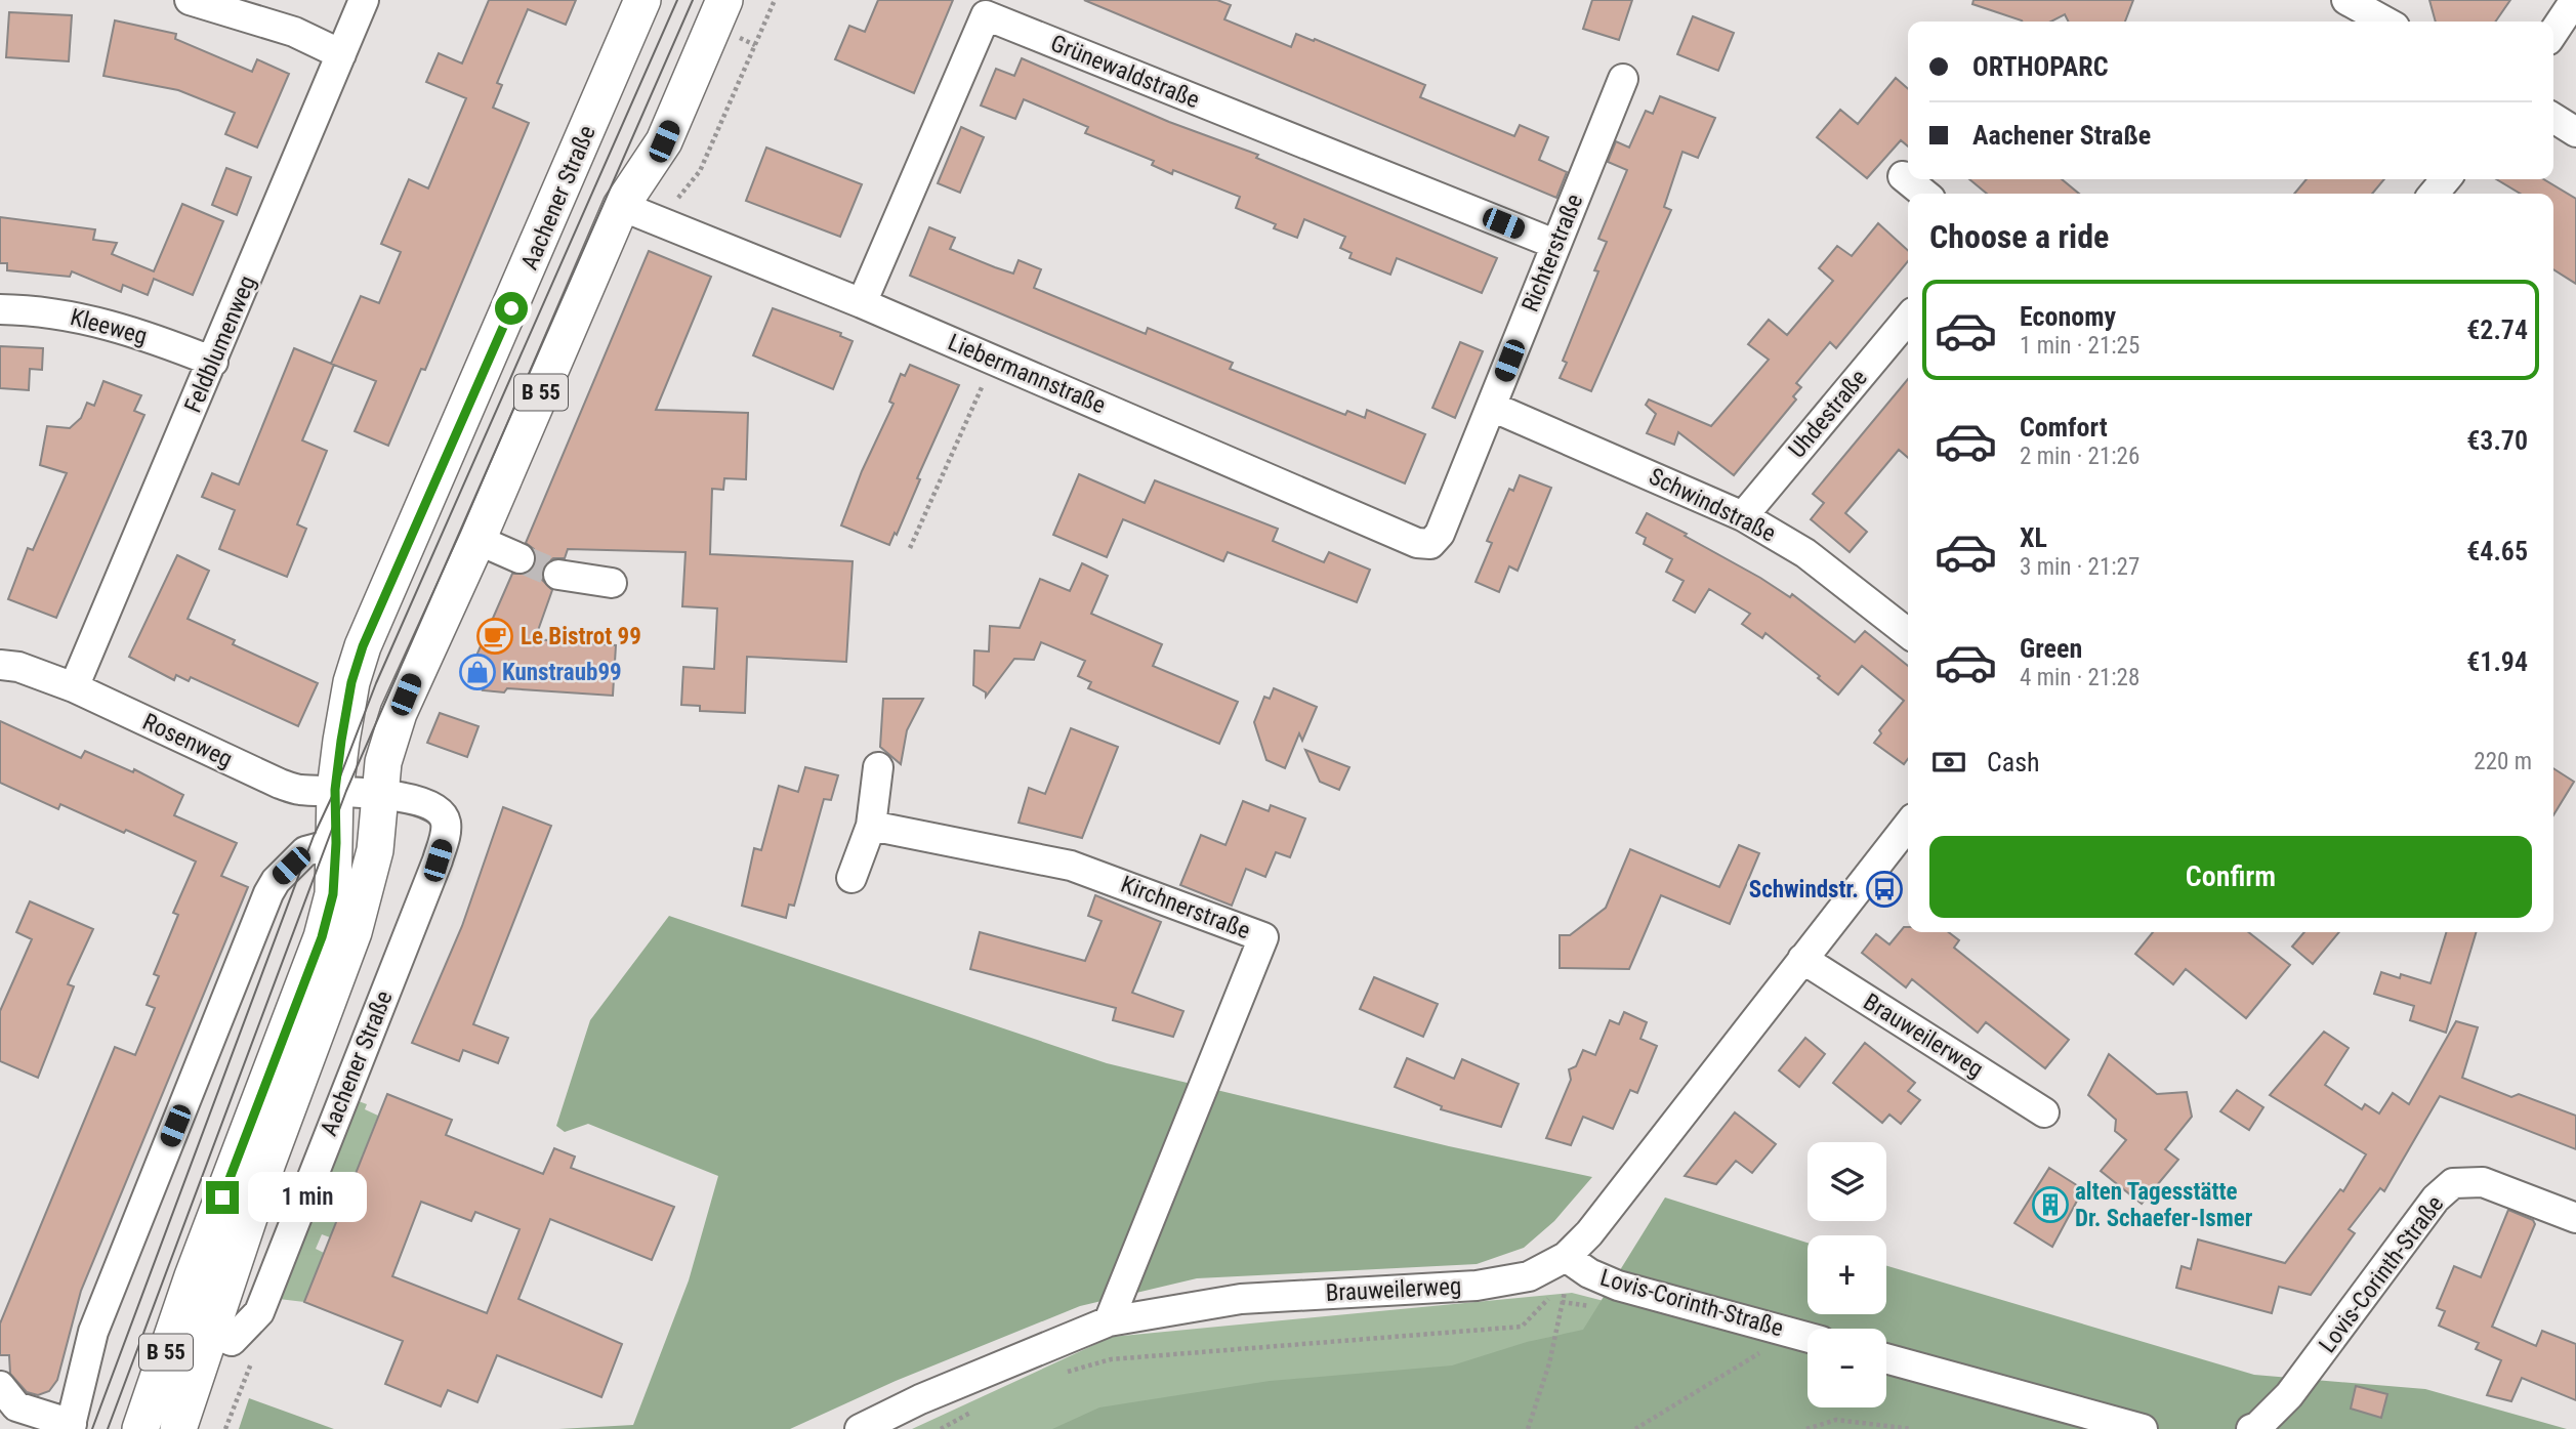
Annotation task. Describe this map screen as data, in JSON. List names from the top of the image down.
{
  "streets": {
    "main road": ["Aachener Straße", "B 55"],
    "street": [
      "Grünewaldstraße",
      "Richterstraße",
      "Kleeweg",
      "Feldblumenweg",
      "Liebermannstraße",
      "Uhdestraße",
      "Schwindstraße",
      "Rosenweg",
      "Kirchnerstraße",
      "Brauweilerweg",
      "Lovis-Corinth-Straße"
    ]
  },
  "crossings": [
    ["Grünewaldstraße", "Richterstraße"],
    ["Grünewaldstraße", "Liebermannstraße"],
    ["Aachener Straße", "Liebermannstraße"],
    ["Aachener Straße", "Rosenweg"],
    ["Richterstraße", "Liebermannstraße"],
    ["Richterstraße", "Schwindstraße"],
    ["Kleeweg", "Feldblumenweg"],
    ["Feldblumenweg", "Rosenweg"],
    ["Uhdestraße", "Schwindstraße"],
    ["Kirchnerstraße", "Brauweilerweg"],
    ["Brauweilerweg", "Lovis-Corinth-Straße"]
  ],
  "places": {
    "cafe": ["Le Bistrot 99"],
    "shop": ["Kunstraub99"],
    "bus stop": ["Schwindstr."],
    "building": ["alten Tagesstätte Dr. Schaefer-Ismer"]
  },
  "page": {
    "banner": ["ORTHOPARC", "Aachener Straße"],
    "heading": "Choose a ride",
    "list": [
      {
        "name": "Economy",
        "note": "1 min · 21:25",
        "value": "€2.74"
      },
      {
        "name": "Comfort",
        "note": "2 min · 21:26",
        "value": "€3.70"
      },
      {
        "name": "XL",
        "note": "3 min · 21:27",
        "value": "€4.65"
      },
      {
        "name": "Green",
        "note": "4 min · 21:28",
        "value": "€1.94"
      }
    ],
    "pay": ["Cash", "220 m"],
    "buttons": "Confirm",
    "map_buttons": ["+", "−"],
    "bubble": "1 min"
  }
}
